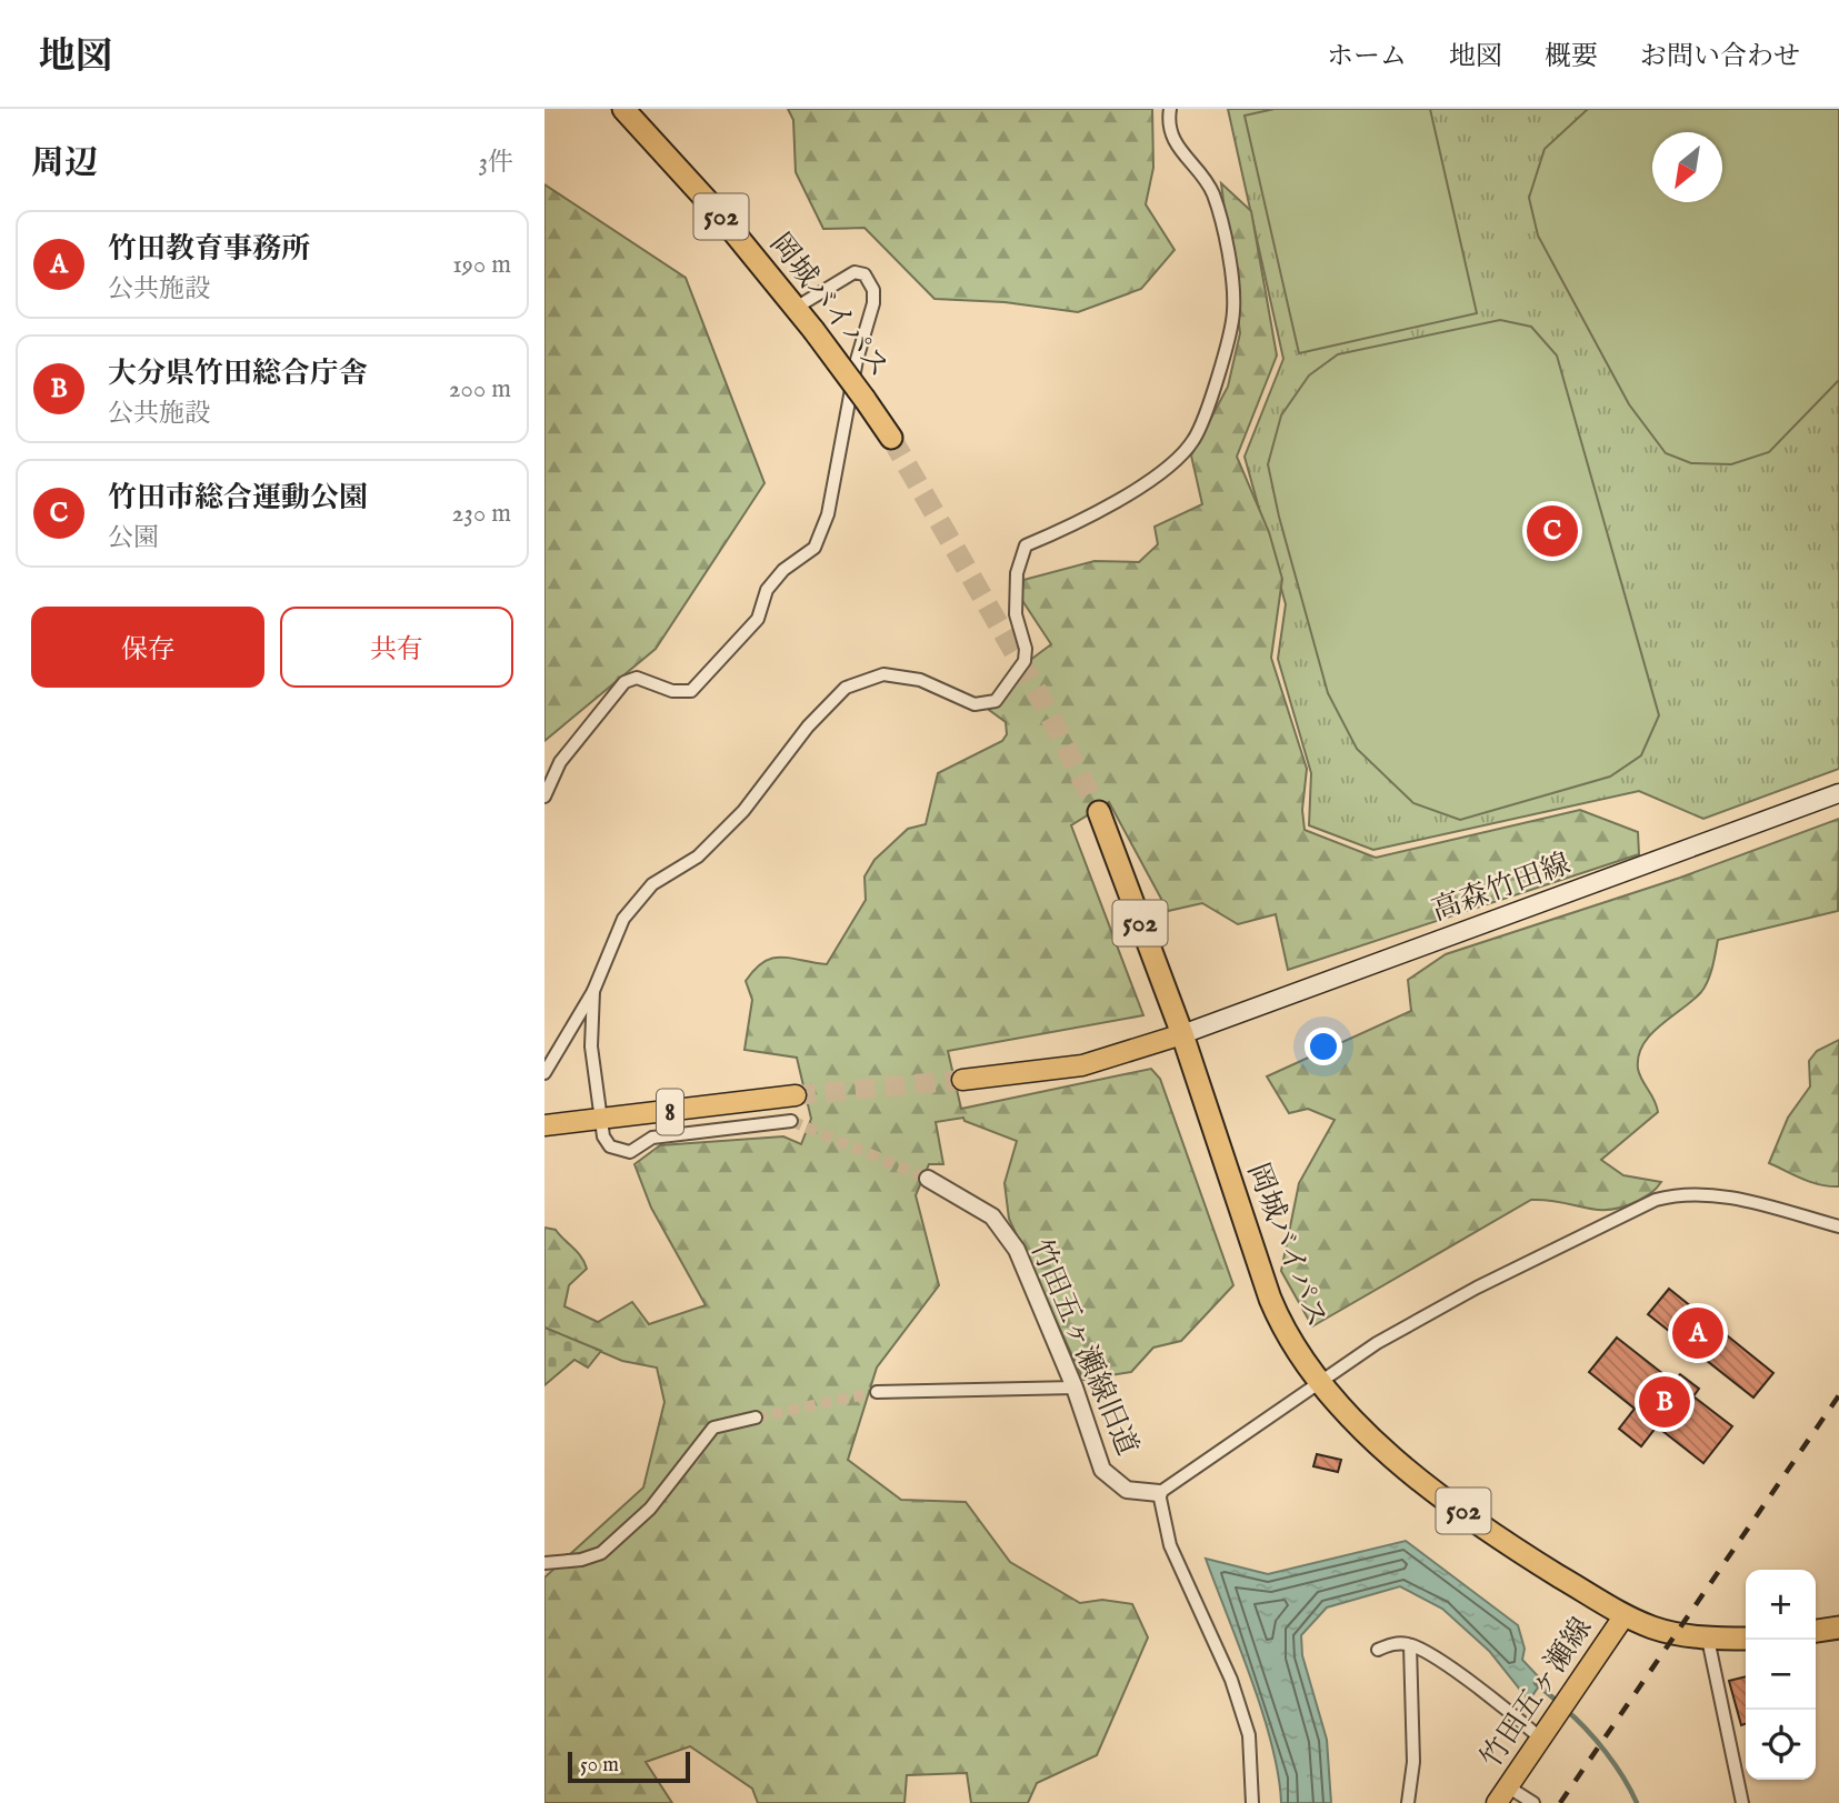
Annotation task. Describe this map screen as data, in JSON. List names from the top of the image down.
{
  "streets": {
    "highway": ["502", "岡城バイパス"],
    "main road": ["高森竹田線", "8", "竹田五ヶ瀬線"],
    "street": ["竹田五ヶ瀬線旧道"]
  },
  "crossings": [
    ["岡城バイパス", "高森竹田線"],
    ["岡城バイパス", "竹田五ヶ瀬線"]
  ],
  "scale_bar": "50 m",
  "north": "bottom left",
  "page": {
    "header": "地図",
    "nav": [
      "ホーム",
      "地図",
      "概要",
      "お問い合わせ"
    ],
    "heading": ["周辺", "3件"],
    "list": [
      {
        "mark": "A",
        "name": "竹田教育事務所",
        "note": "公共施設",
        "value": "190 m"
      },
      {
        "mark": "B",
        "name": "大分県竹田総合庁舎",
        "note": "公共施設",
        "value": "200 m"
      },
      {
        "mark": "C",
        "name": "竹田市総合運動公園",
        "note": "公園",
        "value": "230 m"
      }
    ],
    "pins": ["C", "A", "B"],
    "buttons": ["保存", "共有"],
    "map_buttons": ["+", "−"],
    "scale": "50 m"
  }
}
